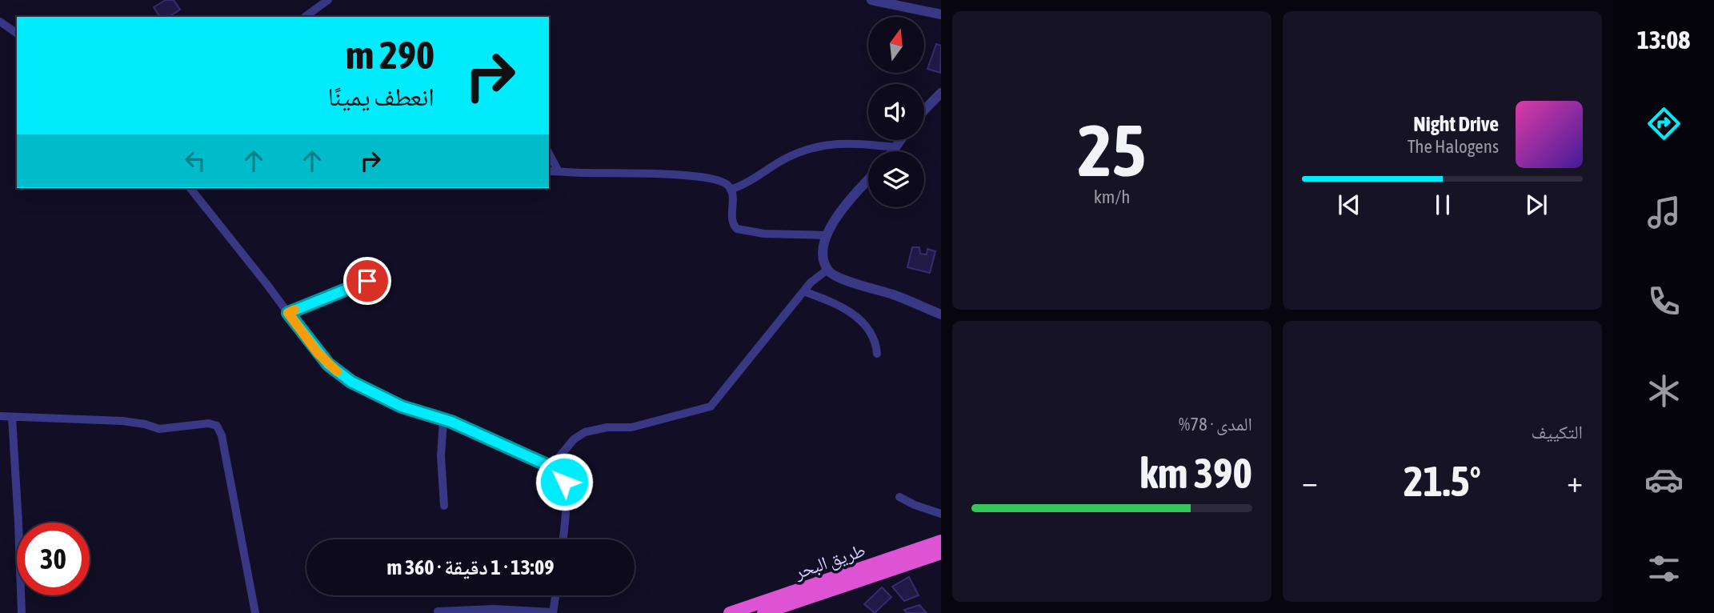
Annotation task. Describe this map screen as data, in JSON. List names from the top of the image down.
{
  "streets": {
    "highway": ["طريق البحر"]
  },
  "north": "top",
  "page": {
    "tabs": "13:08",
    "tile": [
      ["25", "km/h"],
      "التكييف",
      ["المدى · 78%", "390 km"]
    ],
    "turn": ["290 m", "انعطف يمينًا"],
    "song": ["Night Drive", "The Halogens"],
    "heat": ["−", "21.5°", "+"],
    "limit": "30",
    "trip": "13:09 · 1 دقيقة · 360 m"
  }
}
